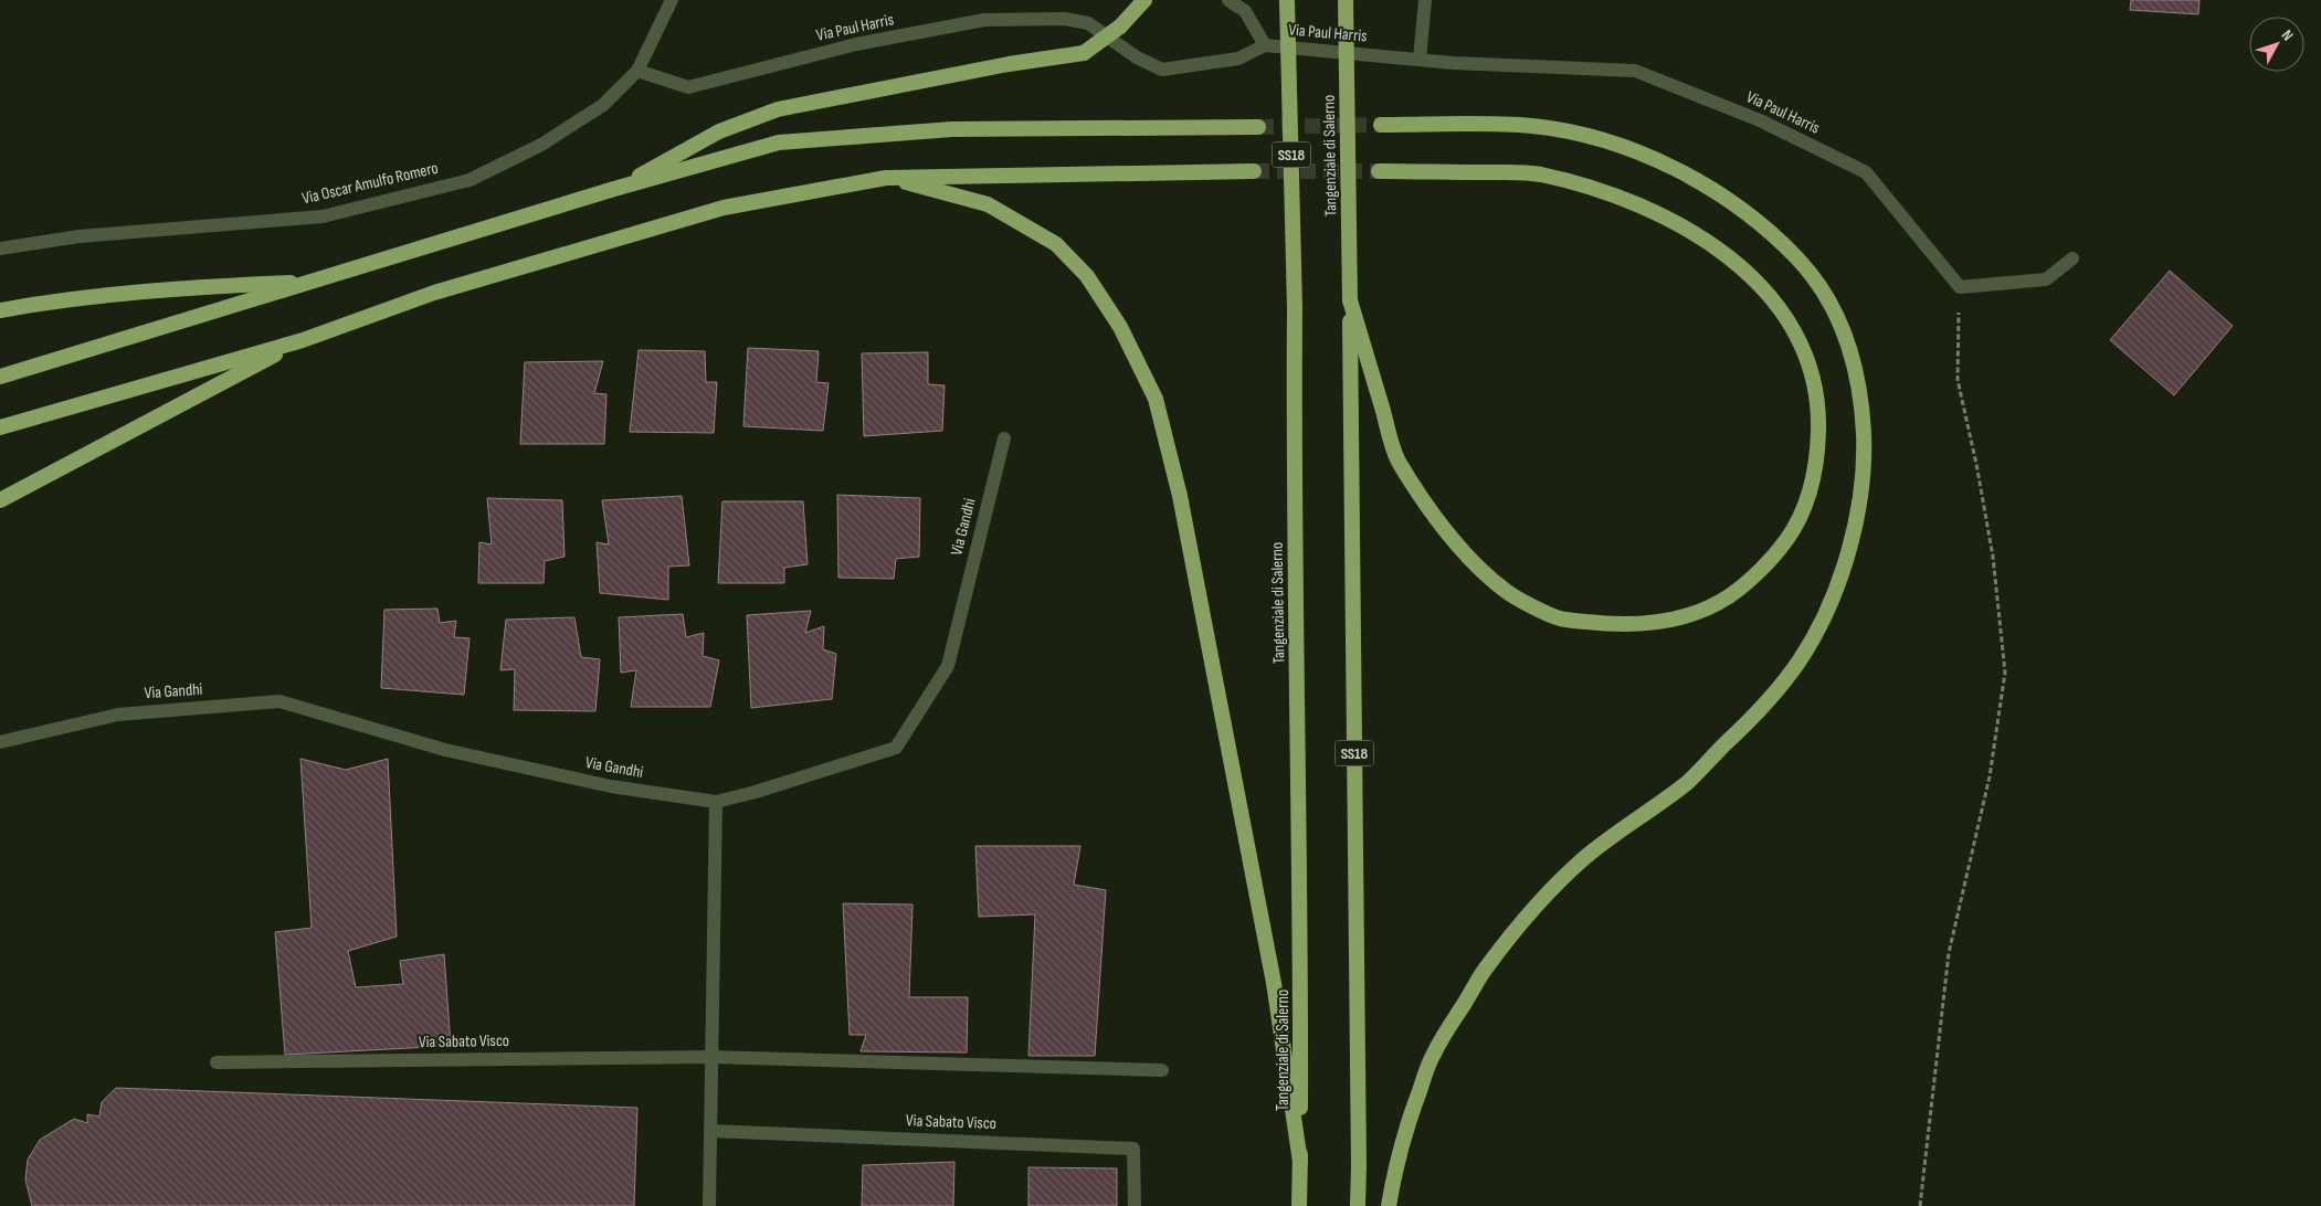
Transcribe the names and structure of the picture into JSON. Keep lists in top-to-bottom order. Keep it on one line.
{"streets":{"highway":["SS18","Tangenziale di Salerno"],"street":["Via Paul Harris","Via Oscar Amulfo Romero","Via Gandhi","Via Sabato Visco"]},"crossings":[["Via Paul Harris","Via Oscar Amulfo Romero"]],"north":"top right"}
